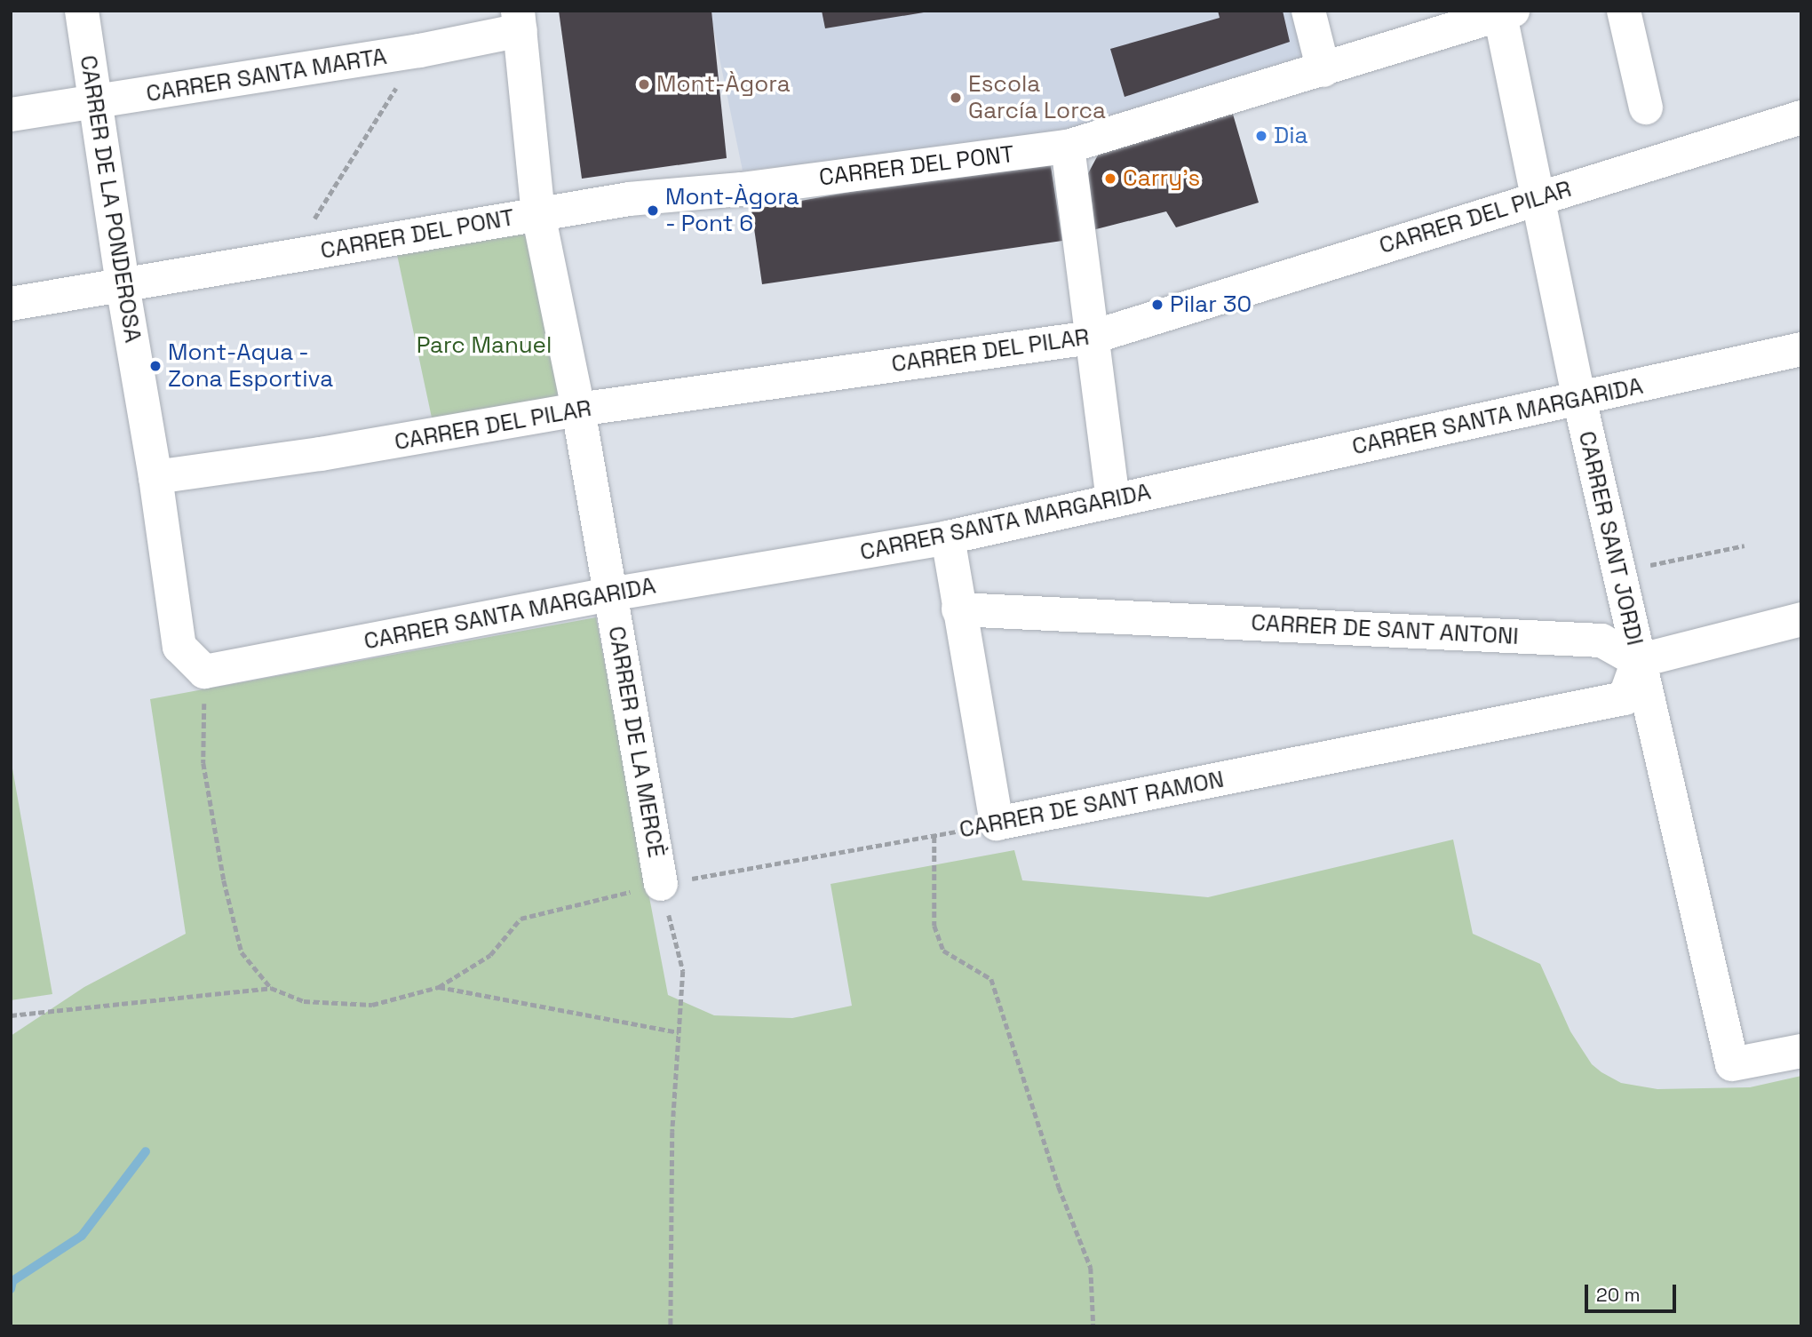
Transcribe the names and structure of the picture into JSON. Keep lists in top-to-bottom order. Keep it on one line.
{"streets":{"street":["CARRER SANTA MARTA","CARRER DEL PONT","CARRER DE LA PONDEROSA","CARRER DEL PILAR","CARRER SANTA MARGARIDA","CARRER SANT JORDI","CARRER DE SANT ANTONI","CARRER DE LA MERCÈ","CARRER DE SANT RAMON"]},"crossings":[["CARRER SANTA MARTA","CARRER DE LA PONDEROSA"],["CARRER SANTA MARTA","CARRER DE LA MERCÈ"],["CARRER DEL PONT","CARRER DE LA PONDEROSA"],["CARRER DEL PONT","CARRER SANT JORDI"],["CARRER DEL PONT","CARRER DE LA MERCÈ"],["CARRER DE LA PONDEROSA","CARRER DEL PILAR"],["CARRER DE LA PONDEROSA","CARRER SANTA MARGARIDA"],["CARRER DEL PILAR","CARRER SANT JORDI"],["CARRER DEL PILAR","CARRER DE LA MERCÈ"],["CARRER SANTA MARGARIDA","CARRER SANT JORDI"],["CARRER SANTA MARGARIDA","CARRER DE LA MERCÈ"],["CARRER SANT JORDI","CARRER DE SANT ANTONI"],["CARRER SANT JORDI","CARRER DE SANT RAMON"],["CARRER DE SANT ANTONI","CARRER DE SANT RAMON"],["CARRER DE LA MERCÈ","CARRER DE SANT RAMON"]],"parks":["Parc Manuel"],"places":["Mont-Àgora","Escola García Lorca","Dia","Carry's","Mont-Àgora - Pont 6","Pilar 30","Mont-Aqua - Zona Esportiva"],"scale_bar":"20 m"}
